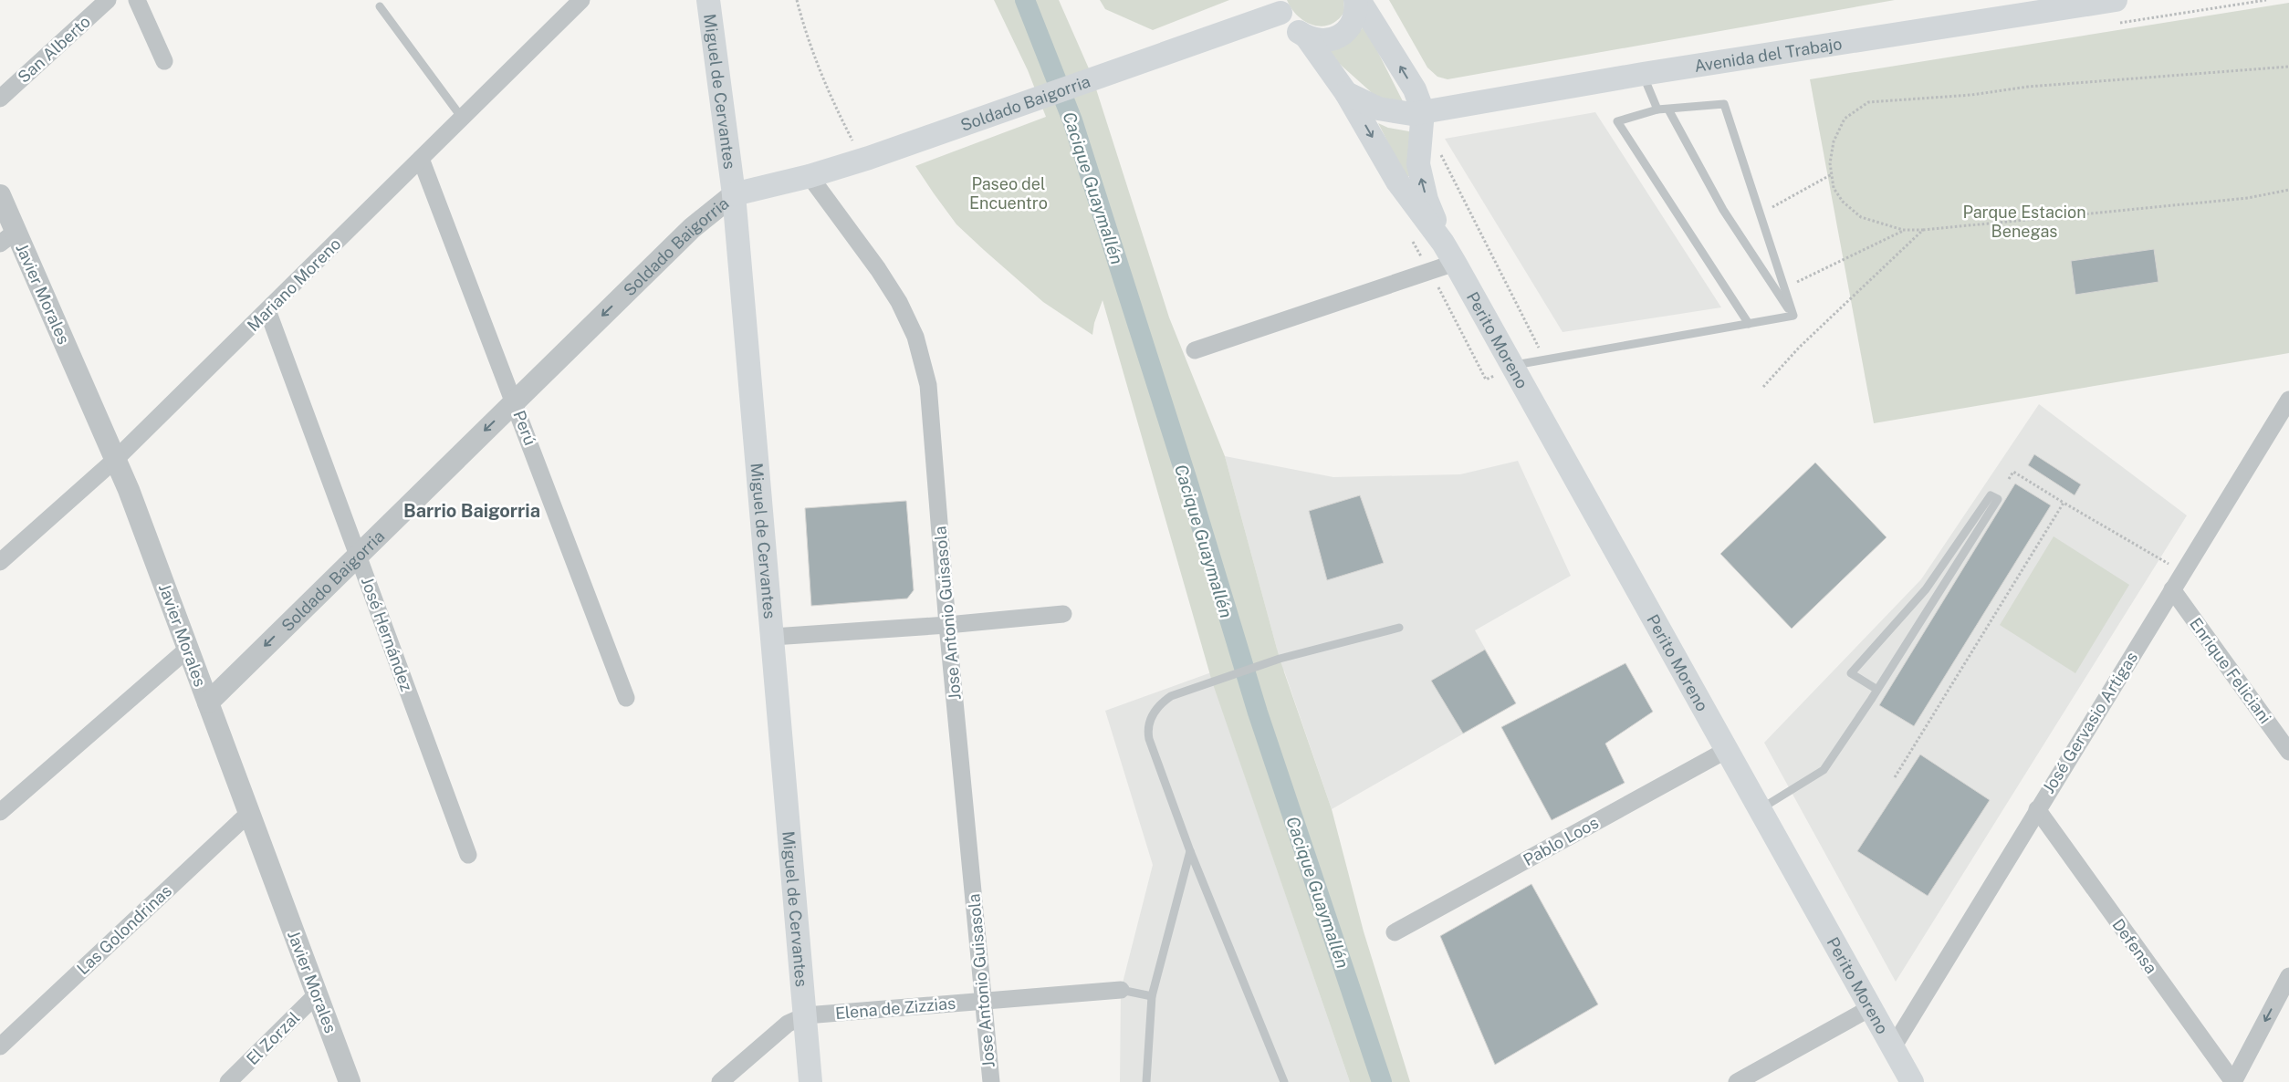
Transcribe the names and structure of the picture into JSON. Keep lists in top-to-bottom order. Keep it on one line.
{"streets":{"main road":["Avenida del Trabajo","Miguel de Cervantes","Soldado Baigorria","Perito Moreno"],"street":["San Alberto","Mariano Moreno","Javier Morales","Perú","Jose Antonio Guisasola","José Hernández","Enrique Feliciani","José Gervasio Artigas","Pablo Loos","Las Golondrinas","Defensa","Elena de Zizzias","El Zorzal"]},"crossings":[["Avenida del Trabajo","Perito Moreno"],["Miguel de Cervantes","Soldado Baigorria"],["Miguel de Cervantes","Elena de Zizzias"],["Soldado Baigorria","Javier Morales"],["Soldado Baigorria","Perito Moreno"],["Soldado Baigorria","Perú"],["Soldado Baigorria","Jose Antonio Guisasola"],["Soldado Baigorria","José Hernández"],["Mariano Moreno","Javier Morales"],["Mariano Moreno","Perú"],["Mariano Moreno","José Hernández"],["Javier Morales","Las Golondrinas"],["Javier Morales","El Zorzal"],["Perito Moreno","José Gervasio Artigas"],["Perito Moreno","Pablo Loos"],["Jose Antonio Guisasola","Elena de Zizzias"],["Enrique Feliciani","José Gervasio Artigas"],["José Gervasio Artigas","Defensa"]],"one_way":["Soldado Baigorria"],"districts":["Barrio Baigorria"],"water":["Cacique Guaymallén"],"parks":["Paseo del Encuentro","Parque Estacion Benegas"]}
